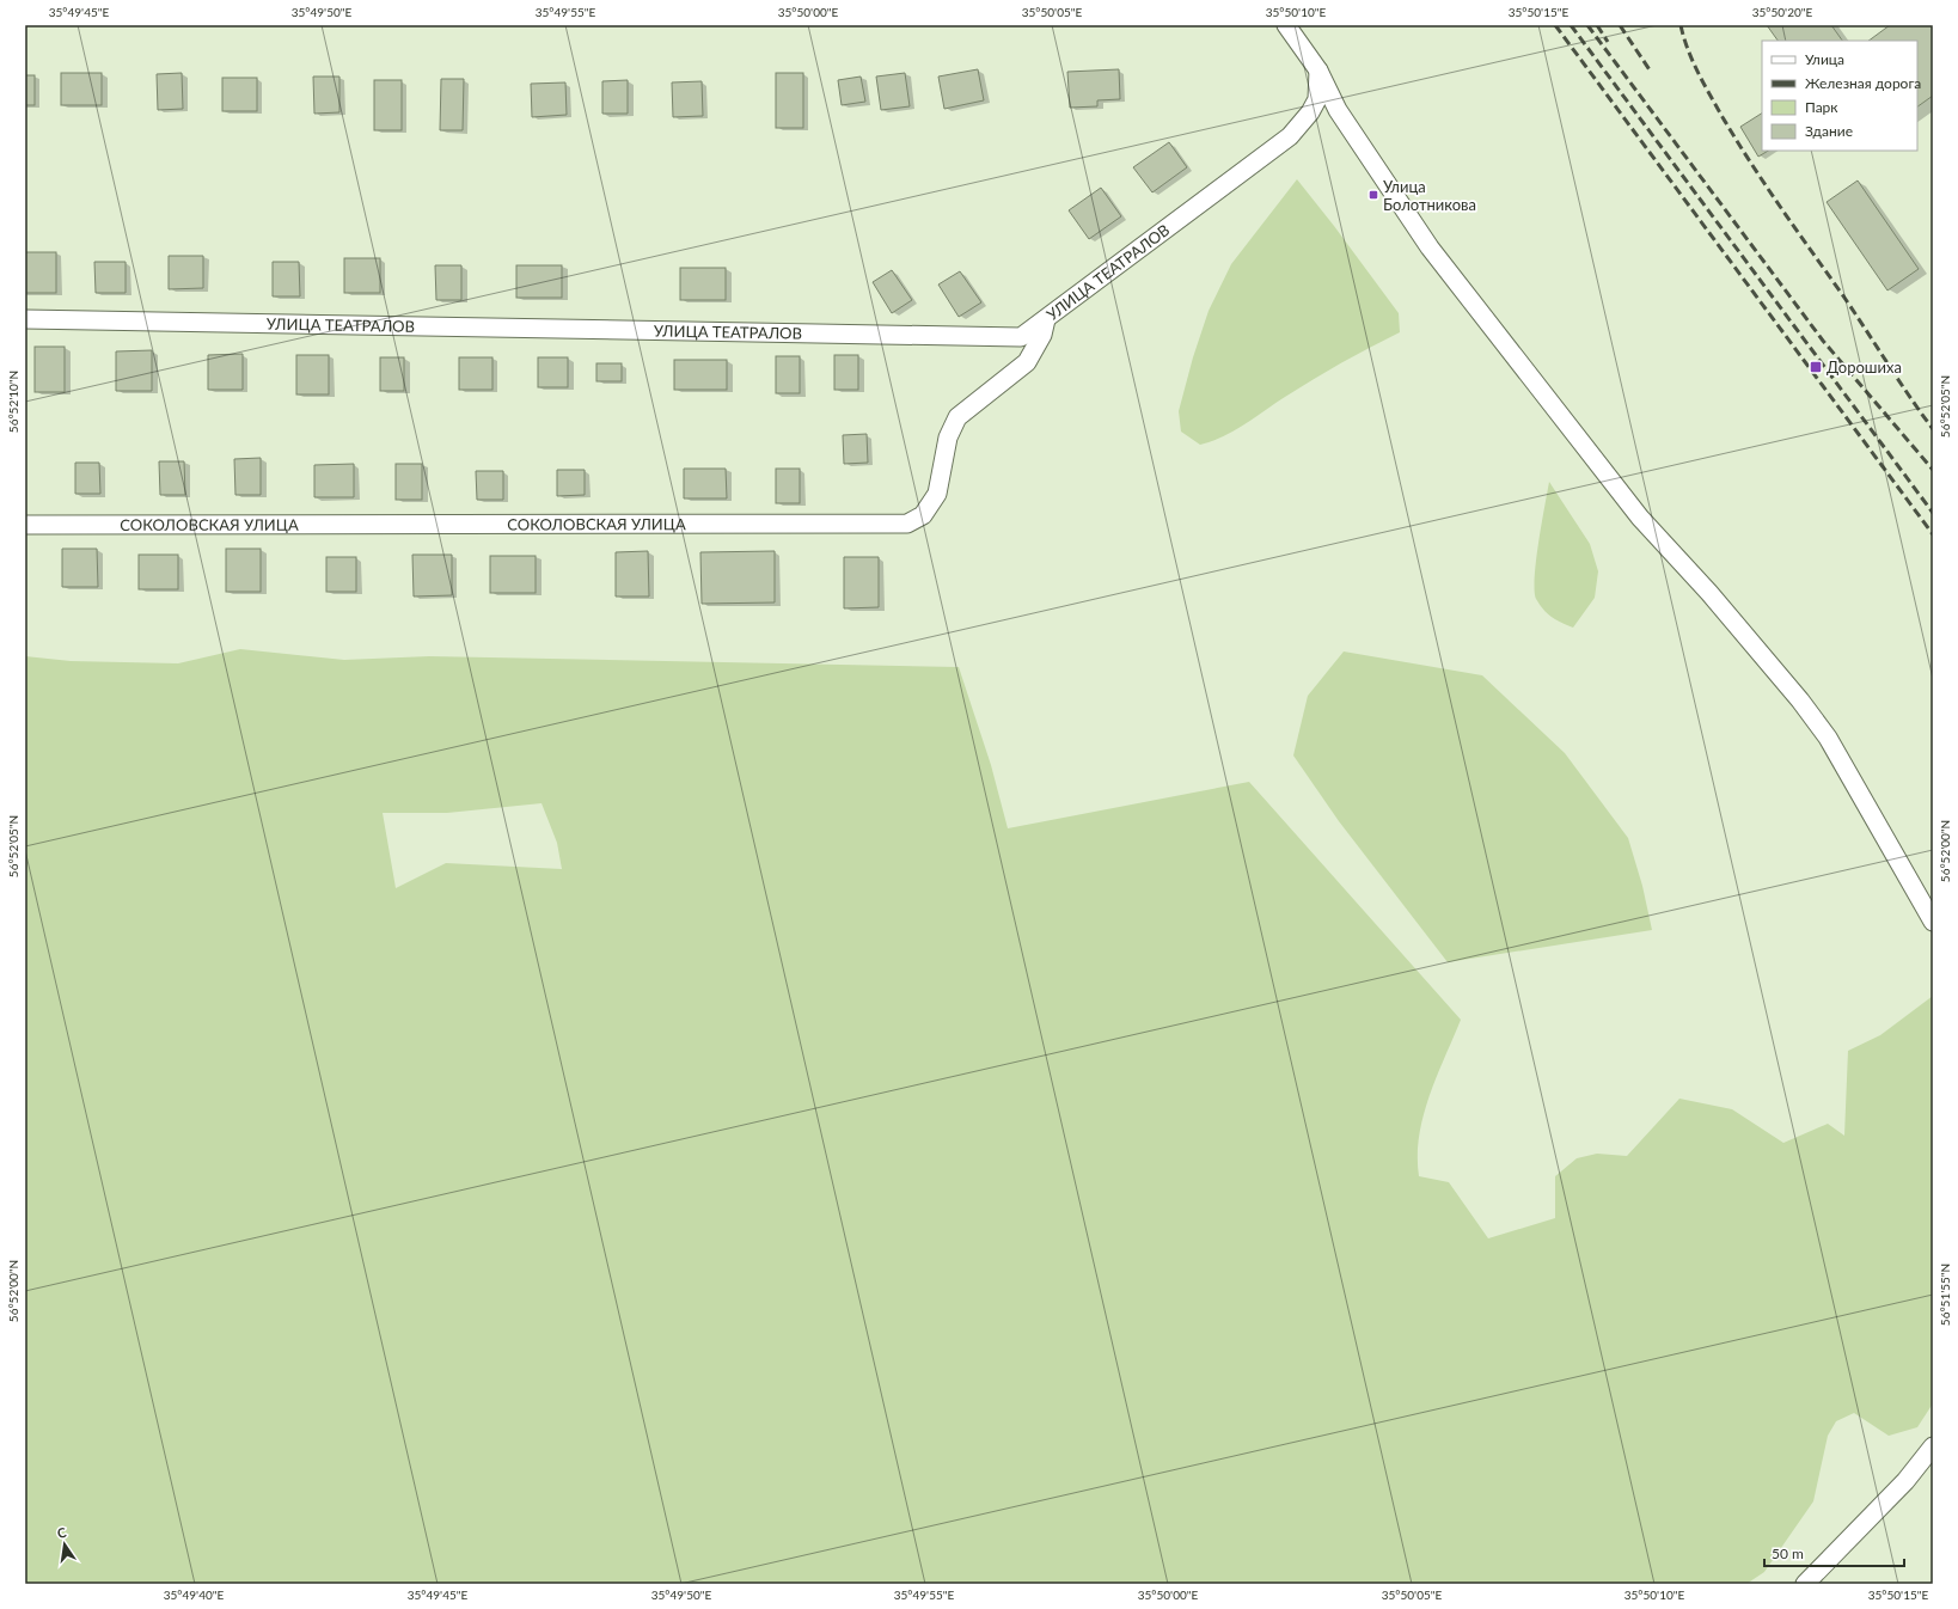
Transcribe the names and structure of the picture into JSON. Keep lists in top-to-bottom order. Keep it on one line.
{"streets":{"street":["УЛИЦА ТЕАТРАЛОВ","СОКОЛОВСКАЯ УЛИЦА"]},"crossings":[["УЛИЦА ТЕАТРАЛОВ","СОКОЛОВСКАЯ УЛИЦА"]],"places":{"transit":["Улица Болотникова","Дорошиха"]},"legend":["Улица","Железная дорога","Парк","Здание"],"scale_bar":"50 m","north":"top","coordinates":["35°49'45\"E","35°49'50\"E","35°49'55\"E","35°50'00\"E","35°50'05\"E","35°50'10\"E","35°50'15\"E","35°50'20\"E","56°52'10\"N","56°52'05\"N","56°52'00\"N","56°51'55\"N","35°49'40\"E"]}
